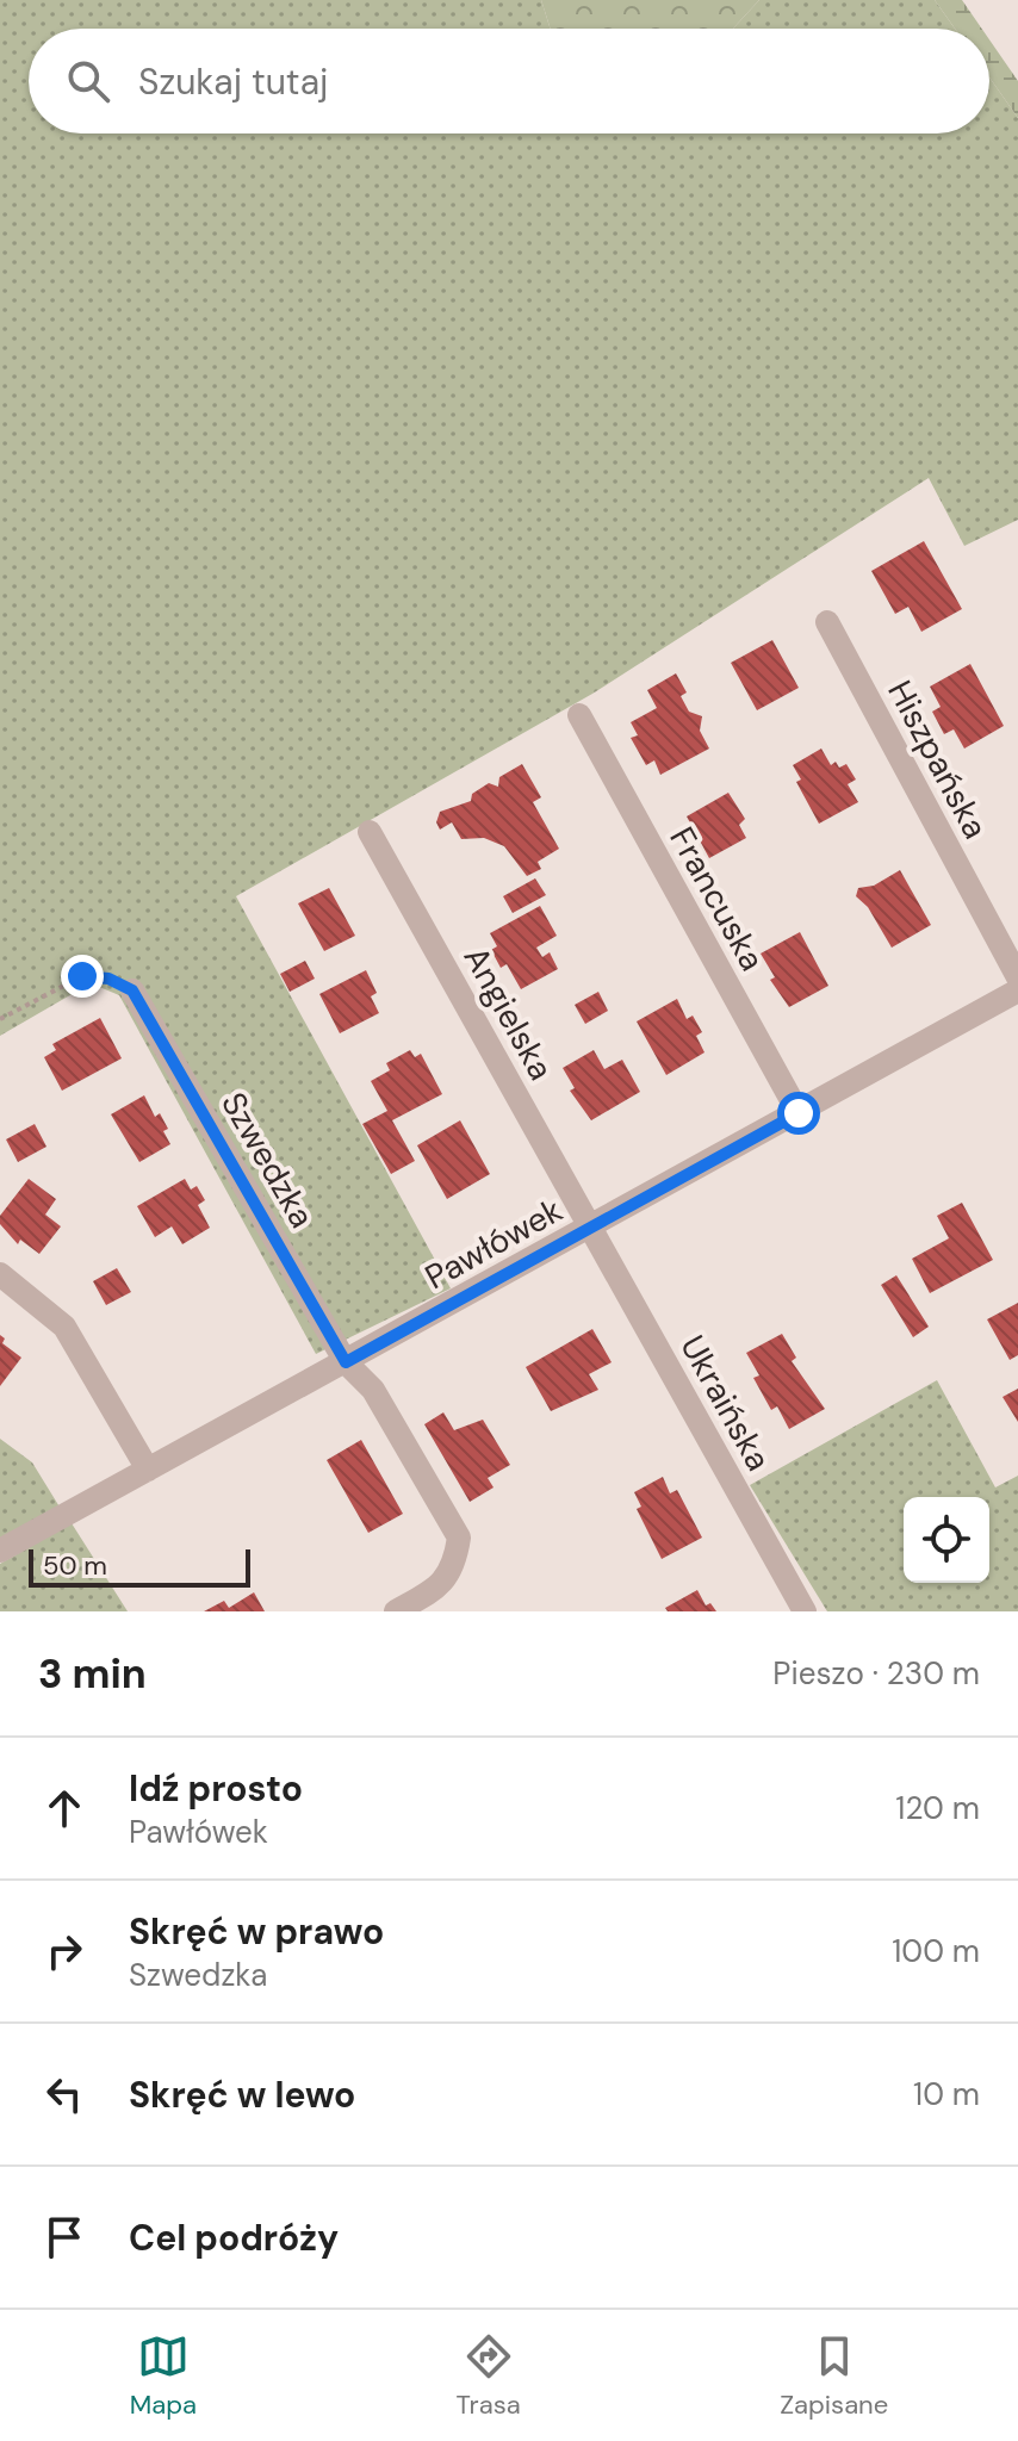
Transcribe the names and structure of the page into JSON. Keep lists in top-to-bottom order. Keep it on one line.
{"streets":{"street":["Hiszpańska","Francuska","Angielska","Szwedzka","Pawłówek","Ukraińska"]},"crossings":[["Francuska","Pawłówek"],["Angielska","Pawłówek"],["Angielska","Ukraińska"],["Szwedzka","Pawłówek"],["Pawłówek","Ukraińska"]],"scale_bar":"50 m","page":{"search":"Szukaj tutaj","scale":"50 m","heading":["3 min","Pieszo · 230 m"],"list":[["Idź prosto","Pawłówek","120 m"],["Skręć w prawo","Szwedzka","100 m"],["Skręć w lewo","10 m"],"Cel podróży"],"nav":["Mapa","Trasa","Zapisane"]}}
